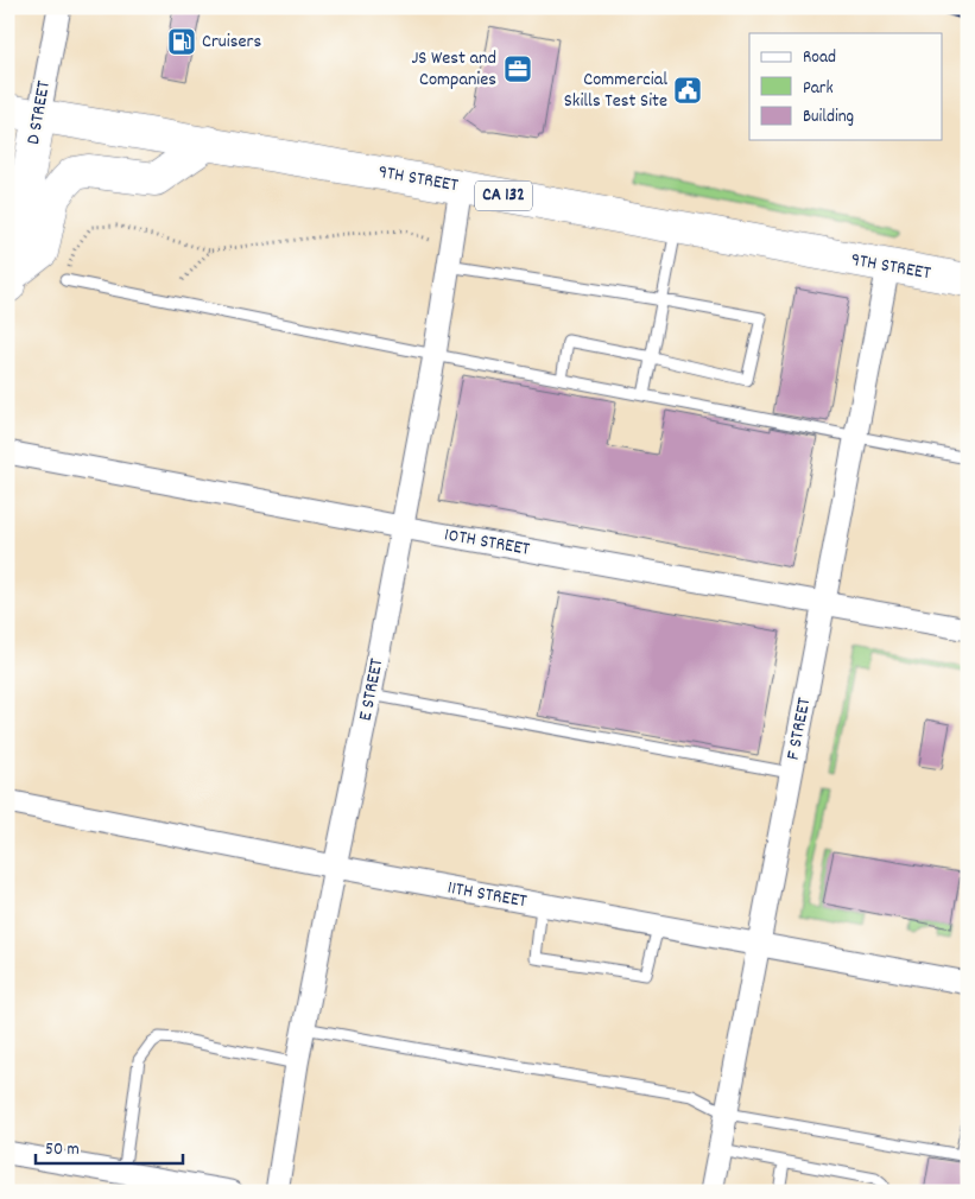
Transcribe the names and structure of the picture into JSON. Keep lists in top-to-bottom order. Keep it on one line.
{"streets":{"main road":["D STREET","9TH STREET","CA 132"],"street":["10TH STREET","E STREET","F STREET","11TH STREET"]},"crossings":[["D STREET","9TH STREET"],["9TH STREET","E STREET"],["9TH STREET","F STREET"],["10TH STREET","E STREET"],["10TH STREET","F STREET"],["E STREET","11TH STREET"],["F STREET","11TH STREET"]],"places":{"fuel station":["Cruisers"],"office":["JS West and Companies"],"public building":["Commercial Skills Test Site"]},"legend":["Road","Park","Building"],"scale_bar":"50 m"}
